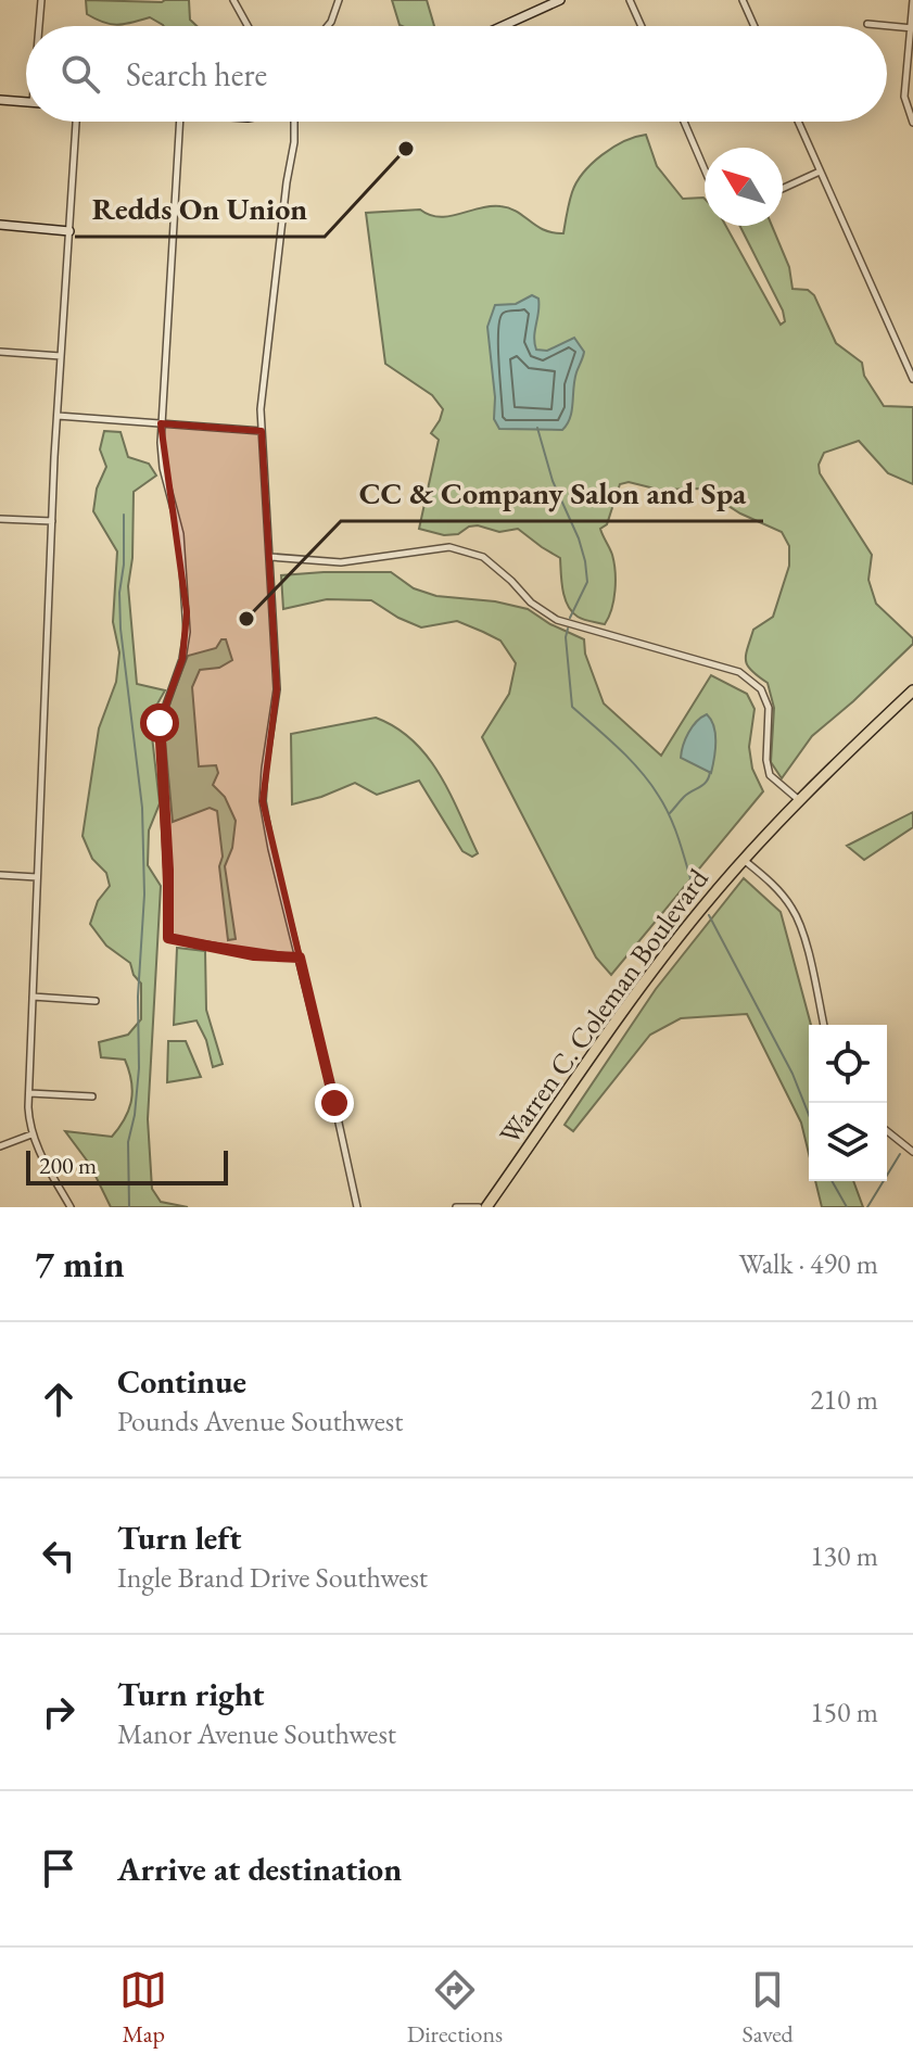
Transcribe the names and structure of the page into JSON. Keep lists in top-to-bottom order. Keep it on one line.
{"streets":{"highway":["Warren C. Coleman Boulevard"]},"places":["Redds On Union","CC & Company Salon and Spa"],"scale_bar":"200 m","north":"top left","page":{"search":"Search here","scale":"200 m","heading":["7 min","Walk · 490 m"],"list":[["Continue","Pounds Avenue Southwest","210 m"],["Turn left","Ingle Brand Drive Southwest","130 m"],["Turn right","Manor Avenue Southwest","150 m"],"Arrive at destination"],"nav":["Map","Directions","Saved"]}}
